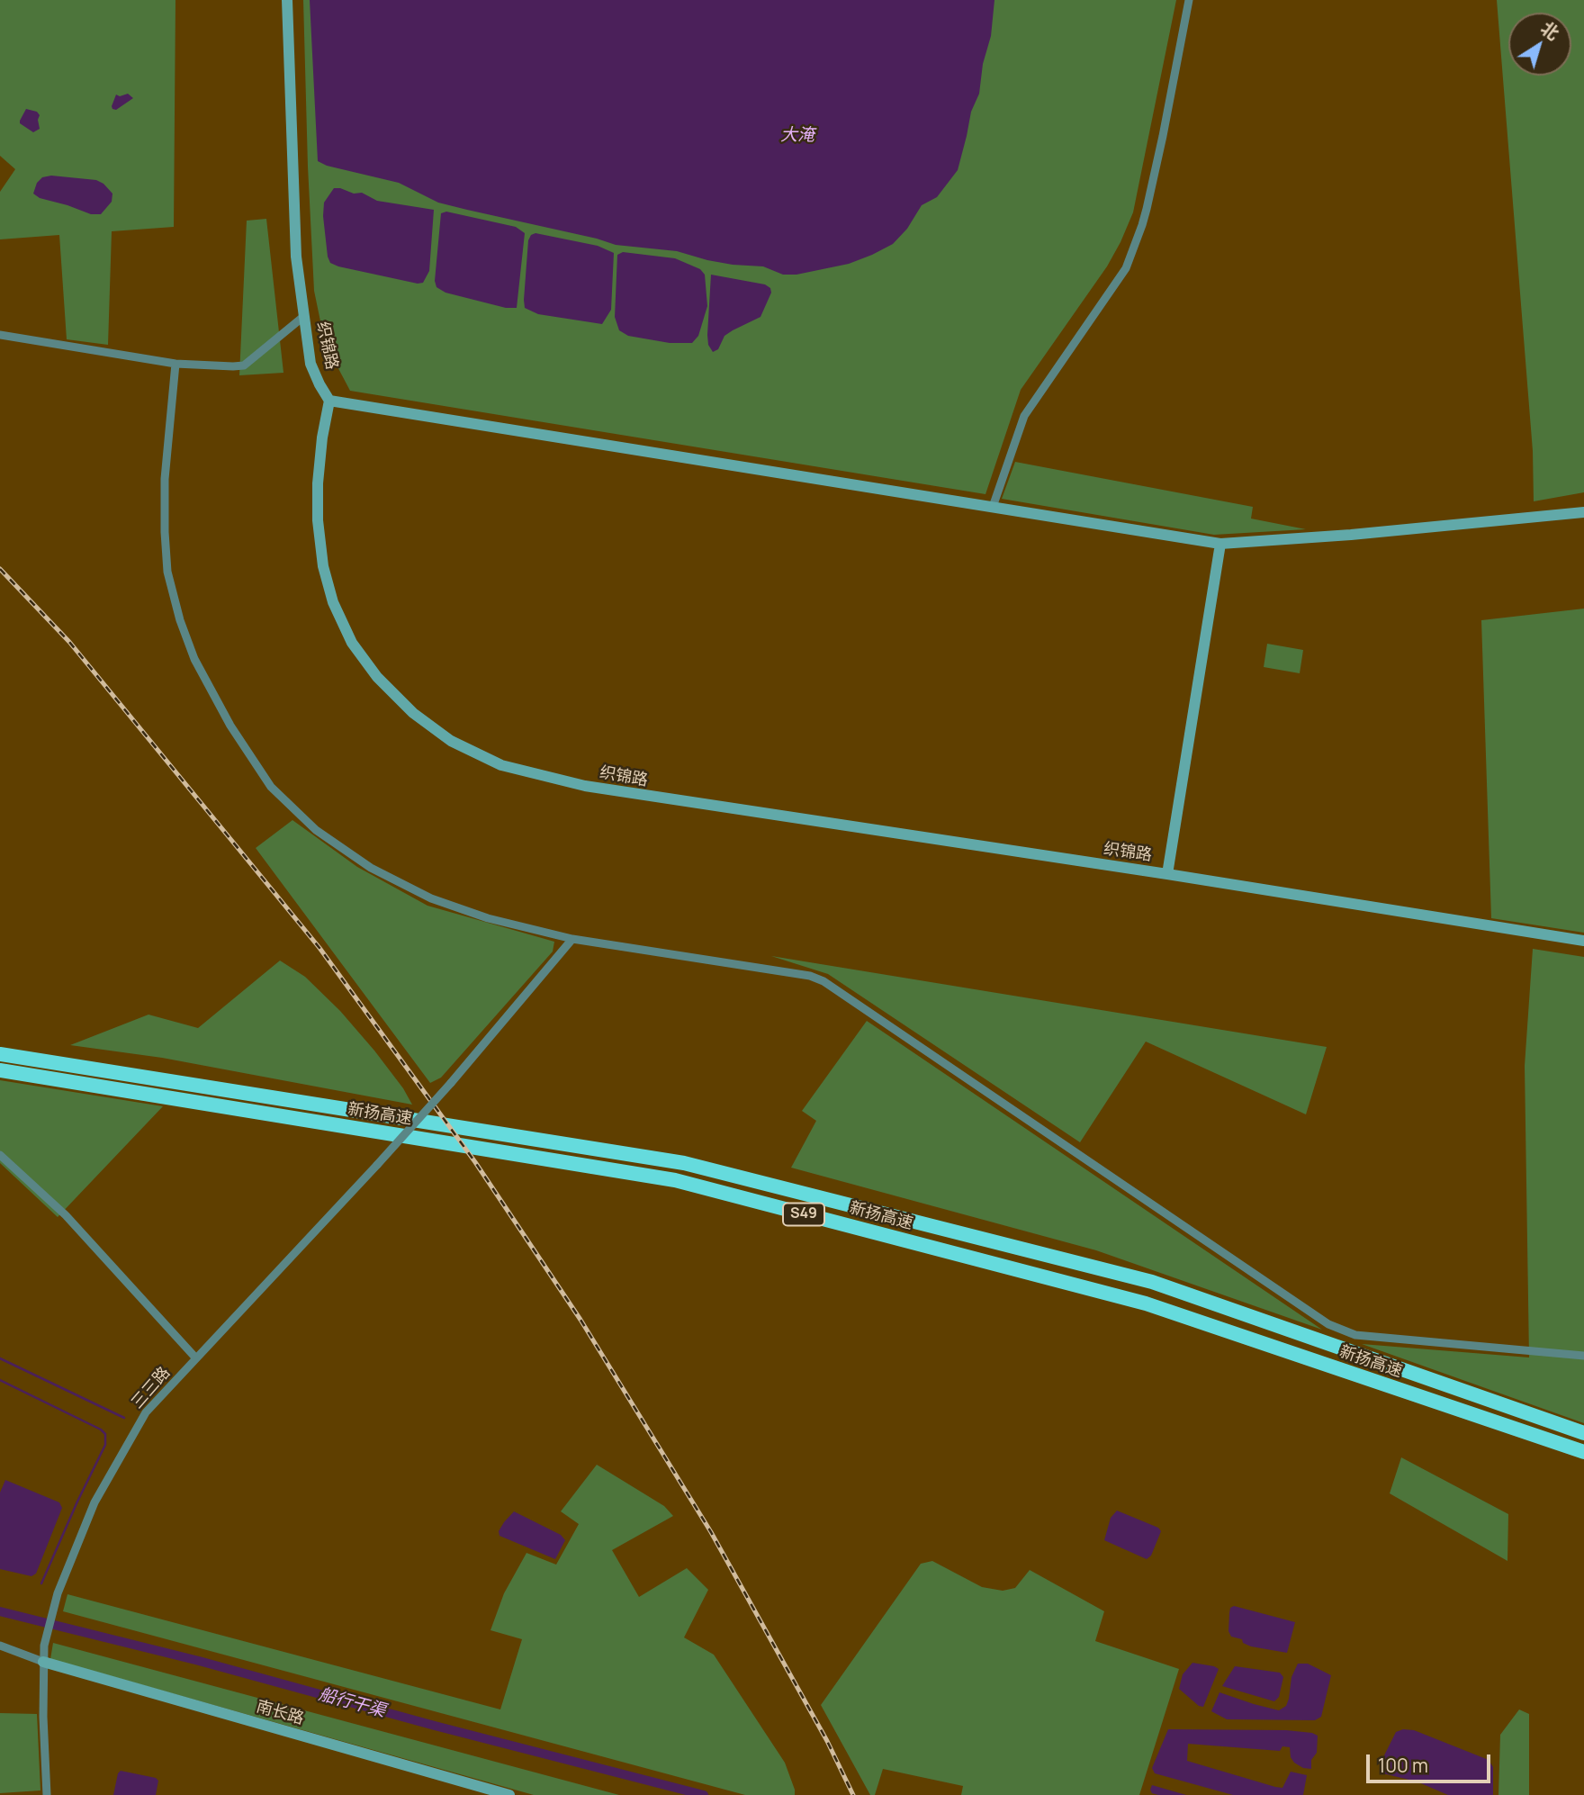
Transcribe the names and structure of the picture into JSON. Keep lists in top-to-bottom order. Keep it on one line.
{"streets":{"highway":["新扬高速","S49"],"street":["织锦路","三三路","南长路"]},"crossings":[["三三路","南长路"]],"water":["大淹","船行干渠"],"scale_bar":"100 m","north":"top right"}
